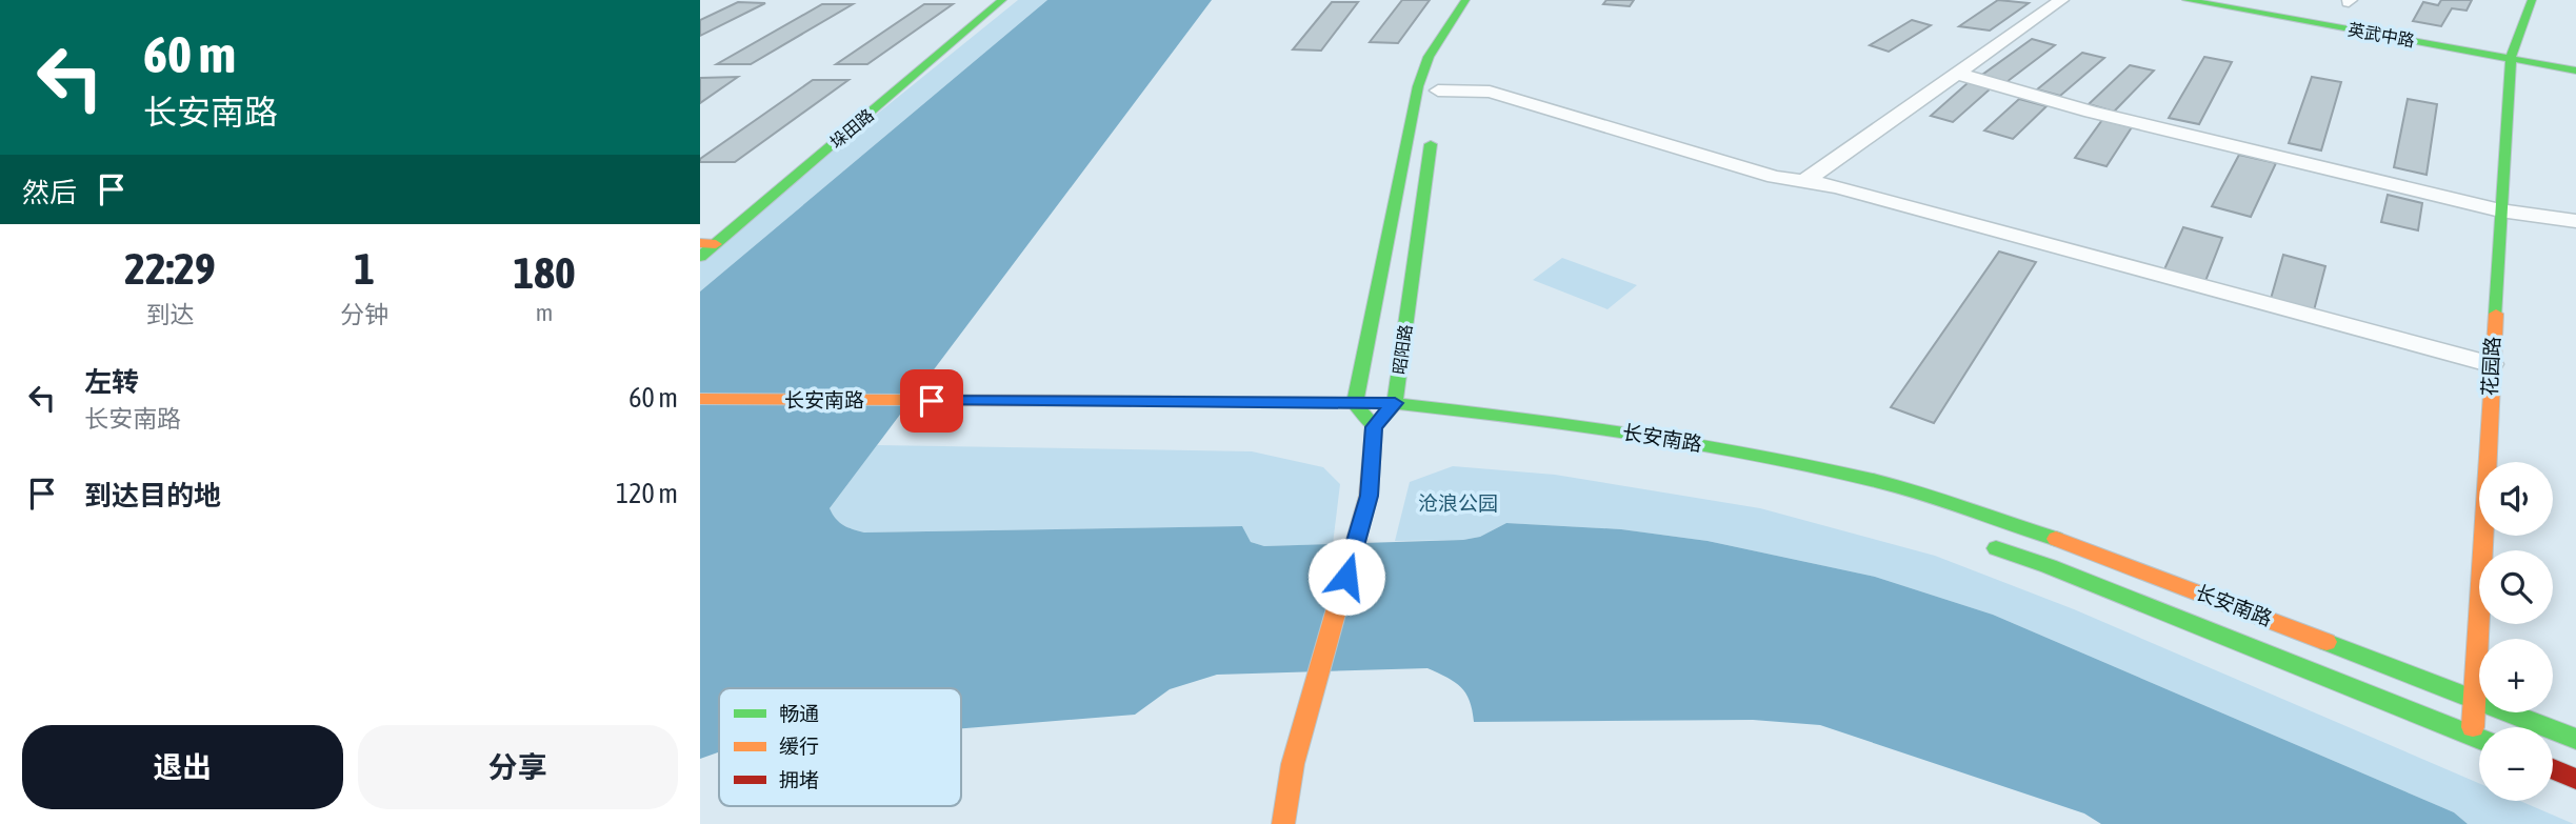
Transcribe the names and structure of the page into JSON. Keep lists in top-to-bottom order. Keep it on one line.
{"streets":{"main road":["英武中路","垛田路","昭阳路","花园路","长安南路"]},"crossings":[["英武中路","花园路"],["昭阳路","长安南路"],["花园路","长安南路"]],"parks":["沧浪公园"],"legend":["畅通","缓行","拥堵"],"page":{"turn":["60 m","长安南路"],"then":"然后","eta":["22:29","到达","1","分钟","180","m"],"list":[{"name":"左转","note":"长安南路","value":"60 m"},{"name":"到达目的地","value":"120 m"}],"map_buttons":["+","−"],"buttons":["退出","分享"]}}
